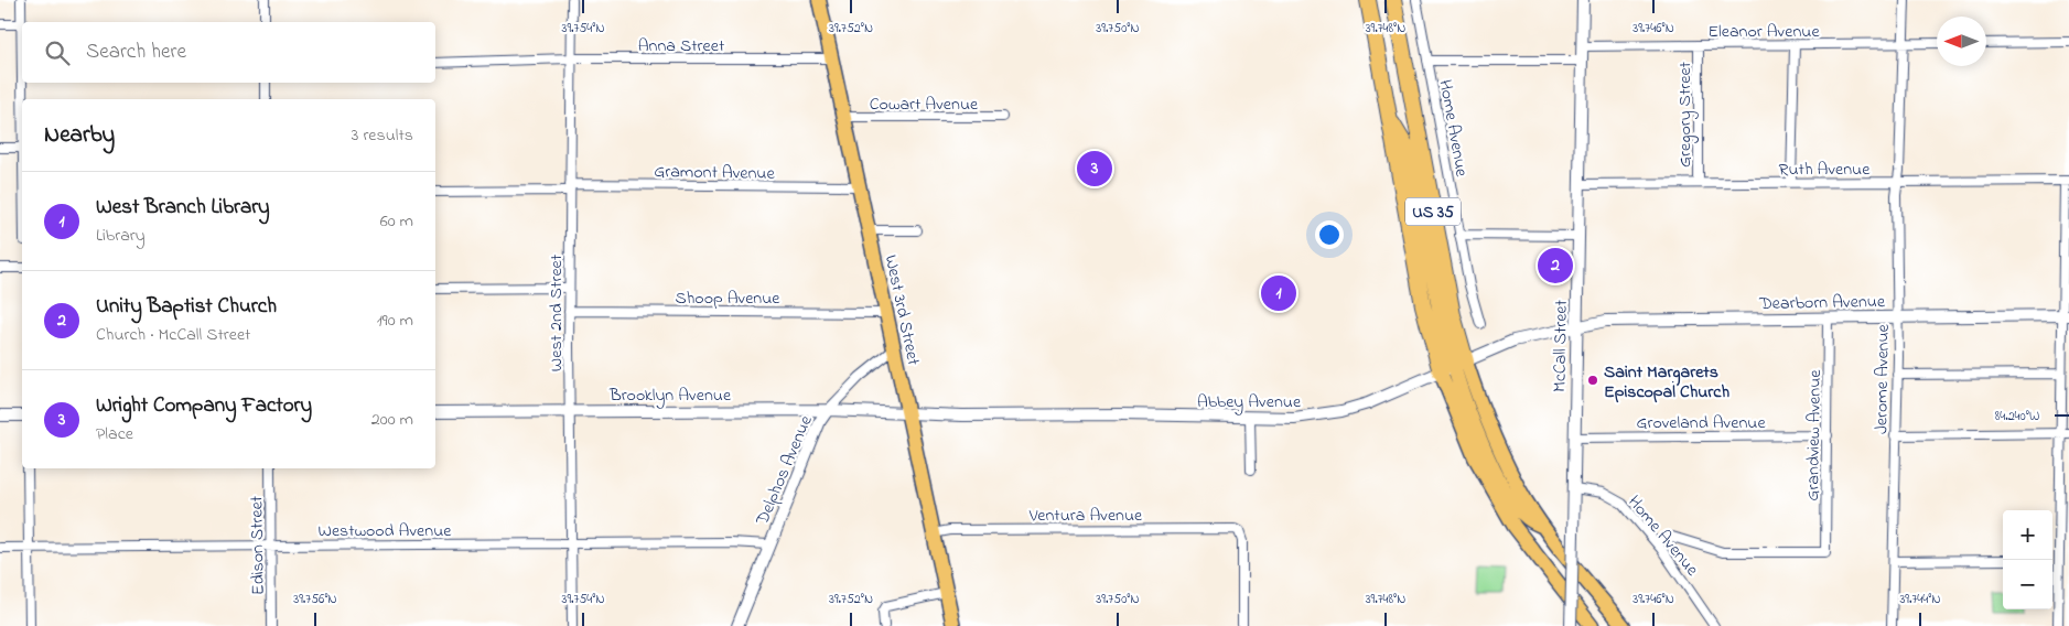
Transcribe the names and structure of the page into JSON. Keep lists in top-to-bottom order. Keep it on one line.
{"streets":{"highway":["US 35"],"main road":["West 3rd Street"],"street":["Eleanor Avenue","Anna Street","Cowart Avenue","Gregory Street","Home Avenue","Ruth Avenue","Gramont Avenue","Shoop Avenue","Dearborn Avenue","West 2nd Street","McCall Street","Jerome Avenue","Brooklyn Avenue","Abbey Avenue","Groveland Avenue","Grandview Avenue","Delphos Avenue","Ventura Avenue","Westwood Avenue","Edison Street"]},"crossings":[["Eleanor Avenue","Gregory Street"],["Eleanor Avenue","McCall Street"],["Eleanor Avenue","Jerome Avenue"],["Anna Street","West 3rd Street"],["Anna Street","West 2nd Street"],["Cowart Avenue","West 3rd Street"],["Gregory Street","Ruth Avenue"],["Home Avenue","McCall Street"],["Home Avenue","Grandview Avenue"],["Ruth Avenue","McCall Street"],["Ruth Avenue","Jerome Avenue"],["Gramont Avenue","West 3rd Street"],["Gramont Avenue","West 2nd Street"],["US 35","Abbey Avenue"],["Shoop Avenue","West 3rd Street"],["Shoop Avenue","West 2nd Street"],["Dearborn Avenue","McCall Street"],["Dearborn Avenue","Jerome Avenue"],["Dearborn Avenue","Abbey Avenue"],["Dearborn Avenue","Grandview Avenue"],["West 3rd Street","Brooklyn Avenue"],["West 3rd Street","Abbey Avenue"],["West 3rd Street","Delphos Avenue"],["West 3rd Street","Ventura Avenue"],["West 2nd Street","Brooklyn Avenue"],["West 2nd Street","Westwood Avenue"],["McCall Street","Abbey Avenue"],["McCall Street","Groveland Avenue"],["Brooklyn Avenue","Abbey Avenue"],["Brooklyn Avenue","Delphos Avenue"],["Groveland Avenue","Grandview Avenue"],["Delphos Avenue","Westwood Avenue"],["Westwood Avenue","Edison Street"]],"places":["Saint Margarets Episcopal Church"],"north":"left","page":{"search":"Search here","heading":["Nearby","3 results"],"pins":["3","2","1"],"list":[{"mark":"1","name":"West Branch Library","note":"Library","value":"60 m"},{"mark":"2","name":"Unity Baptist Church","note":"Church · McCall Street","value":"190 m"},{"mark":"3","name":"Wright Company Factory","note":"Place","value":"200 m"}],"map_buttons":["+","−"]},"coordinates":["39.754°N","39.752°N","39.750°N","39.748°N","39.746°N","84.240°W","39.756°N","39.744°N"]}
